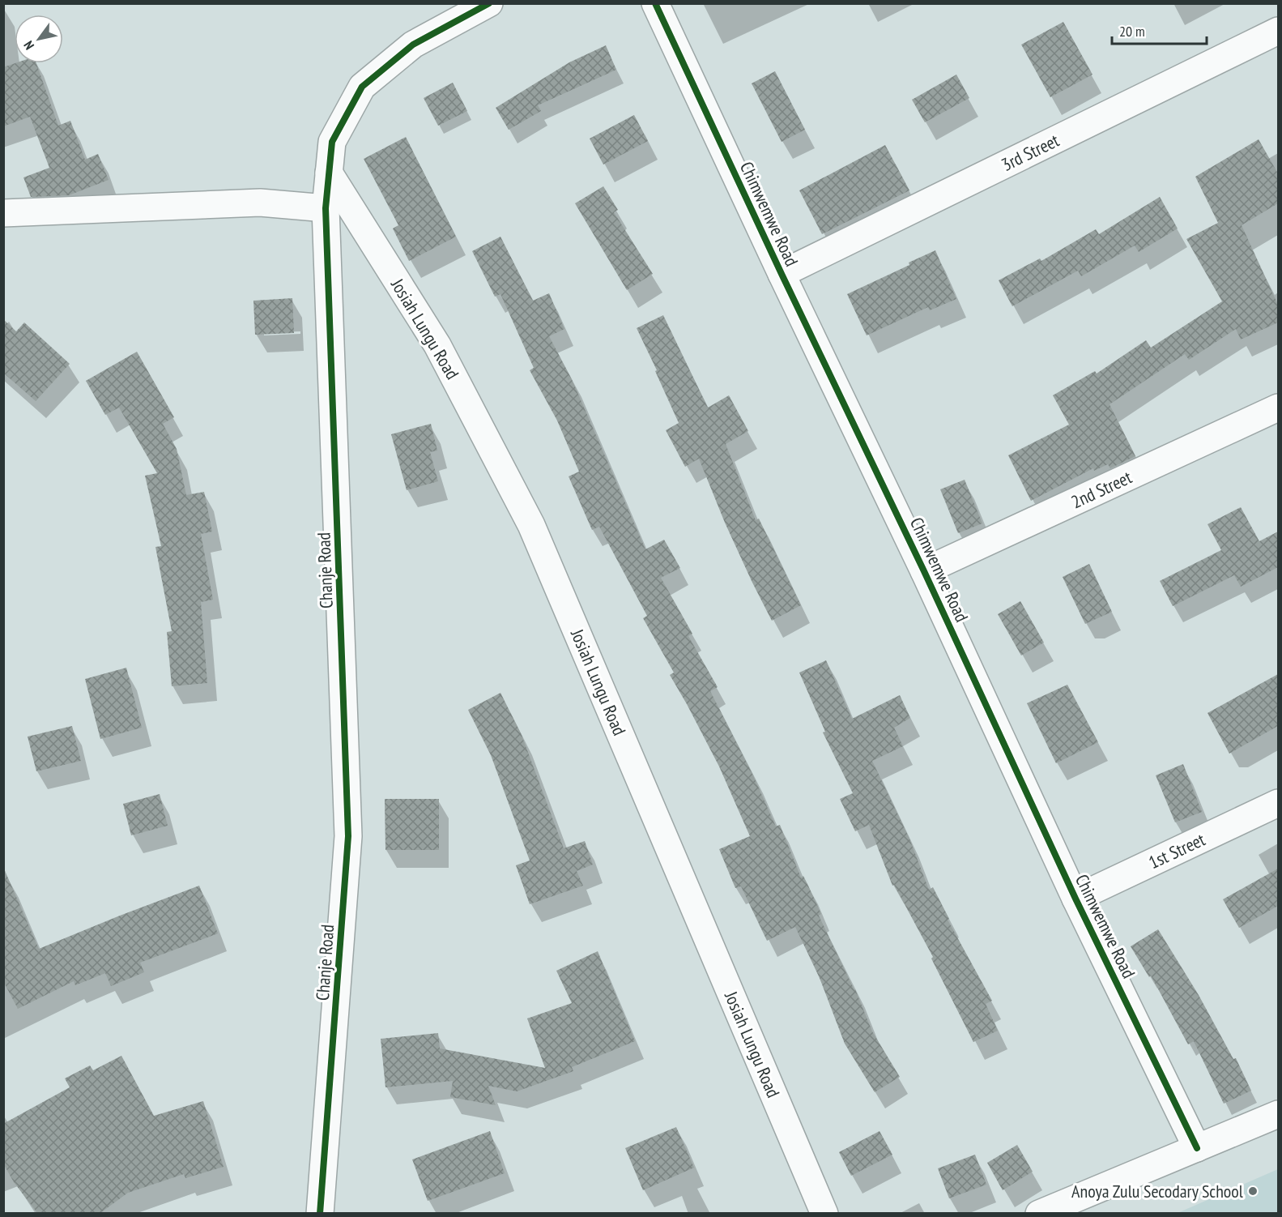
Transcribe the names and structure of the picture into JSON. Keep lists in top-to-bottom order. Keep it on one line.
{"streets":{"street":["3rd Street","Chimwemwe Road","Josiah Lungu Road","2nd Street","Chanje Road","1st Street"]},"crossings":[["3rd Street","Chimwemwe Road"],["Chimwemwe Road","2nd Street"],["Chimwemwe Road","1st Street"],["Josiah Lungu Road","Chanje Road"]],"places":["Anoya Zulu Secodary School"],"scale_bar":"20 m","north":"bottom left"}
